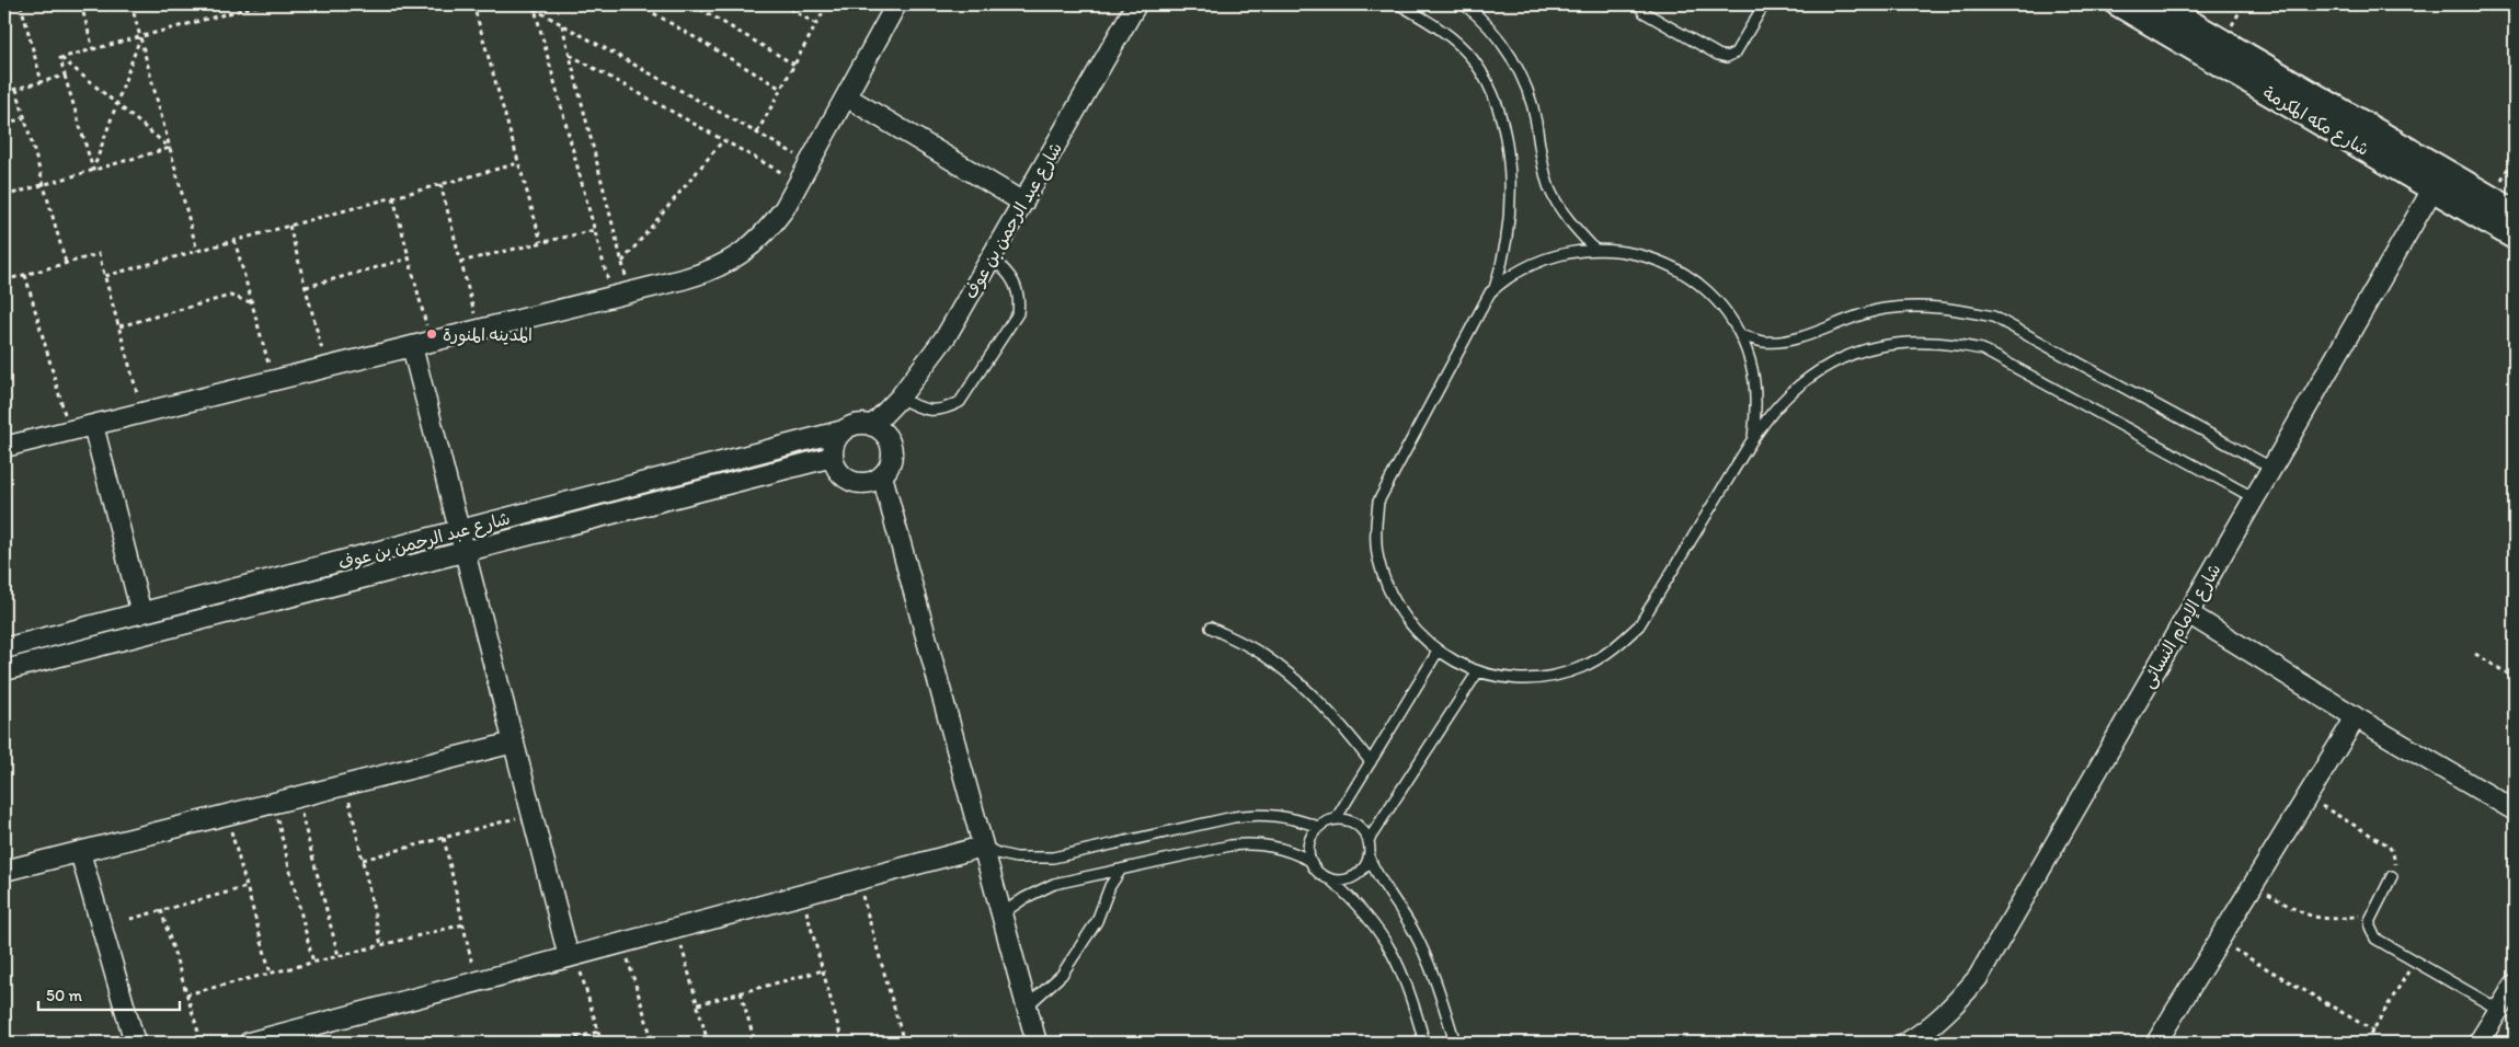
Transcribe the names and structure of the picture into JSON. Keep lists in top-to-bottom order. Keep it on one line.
{"streets":{"street":["شارع مكه المكرمة","شارع عبد الرحمن بن عوف","شارع الإمام النسائى"]},"crossings":[["شارع مكه المكرمة","شارع الإمام النسائى"]],"places":["المدينه المنورة"],"scale_bar":"50 m"}
